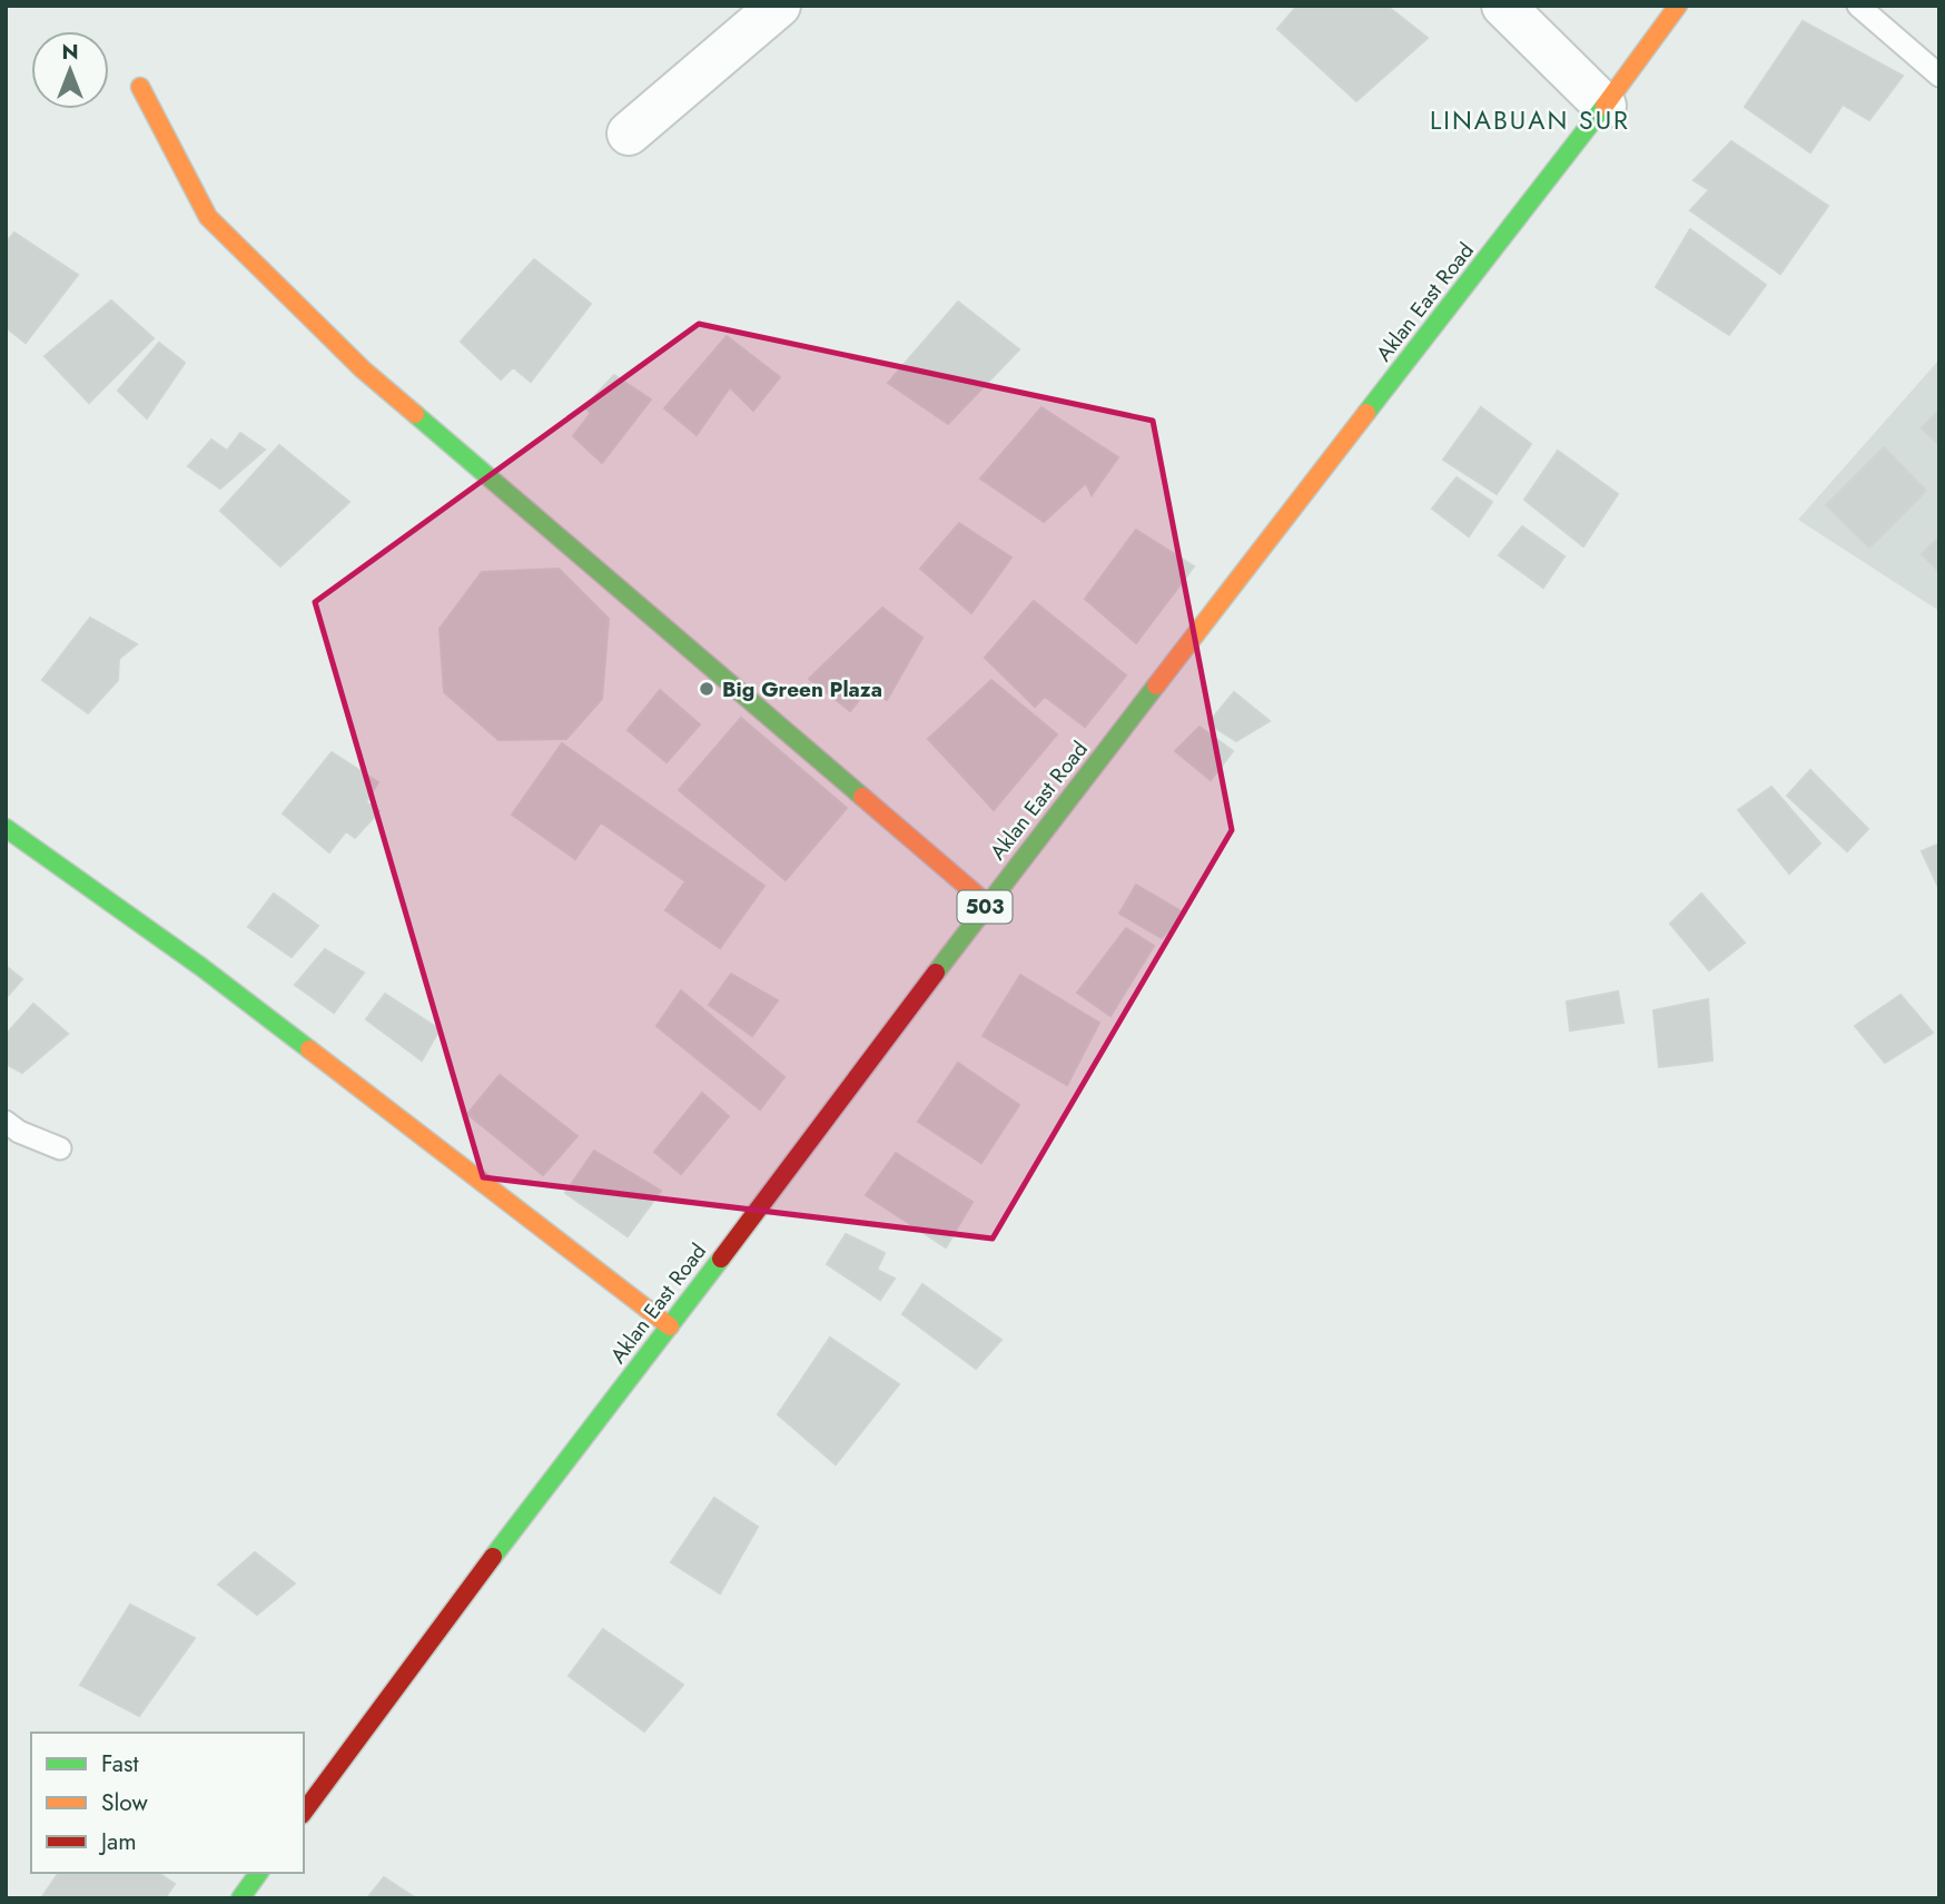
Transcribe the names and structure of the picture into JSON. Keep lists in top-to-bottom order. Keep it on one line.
{"streets":{"main road":["Aklan East Road","503"]},"districts":["LINABUAN SUR"],"places":["Big Green Plaza"],"legend":["Fast","Slow","Jam"],"north":"top"}
